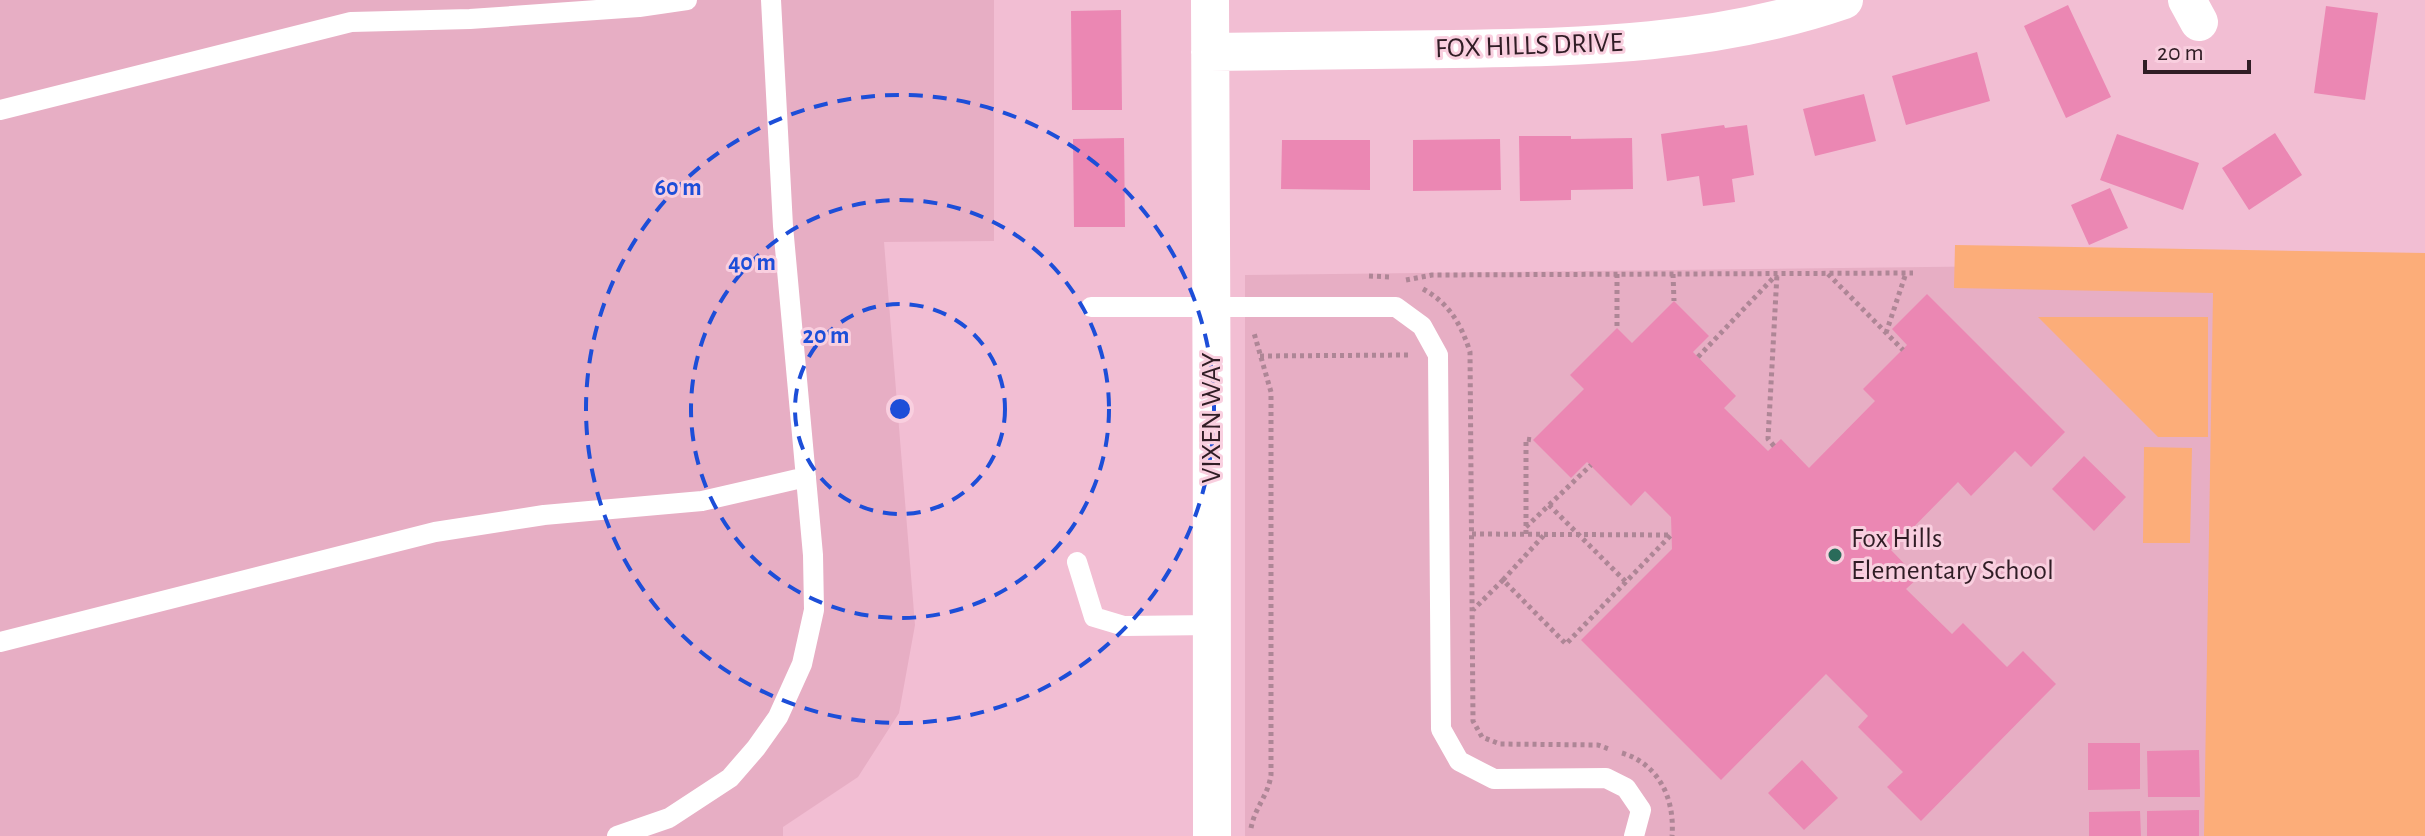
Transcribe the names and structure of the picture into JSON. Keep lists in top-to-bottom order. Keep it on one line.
{"streets":{"street":["FOX HILLS DRIVE","VIXEN WAY"]},"crossings":[["FOX HILLS DRIVE","VIXEN WAY"]],"places":["Fox Hills Elementary School"],"scale_bar":"20 m","rings":["60 m","40 m","20 m"]}
